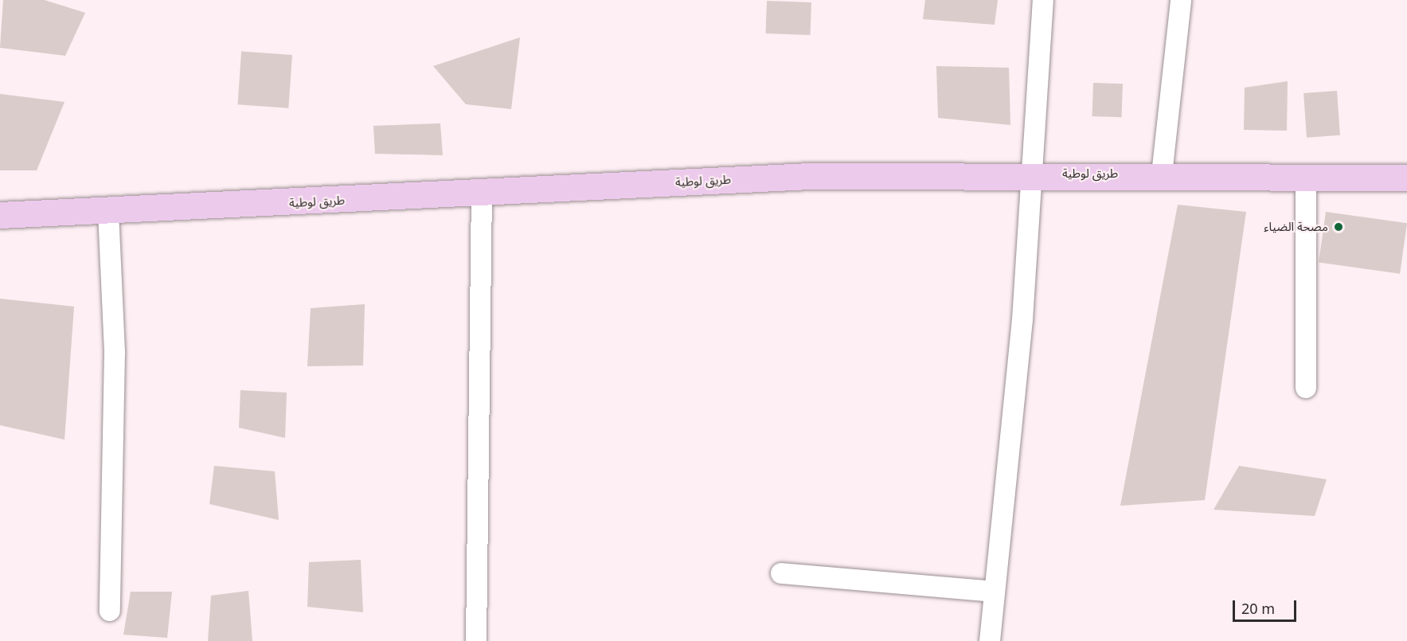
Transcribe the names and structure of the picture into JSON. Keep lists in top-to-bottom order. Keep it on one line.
{"streets":{"main road":["طريق لوطية"]},"places":["مصحة الضياء"],"scale_bar":"20 m"}
